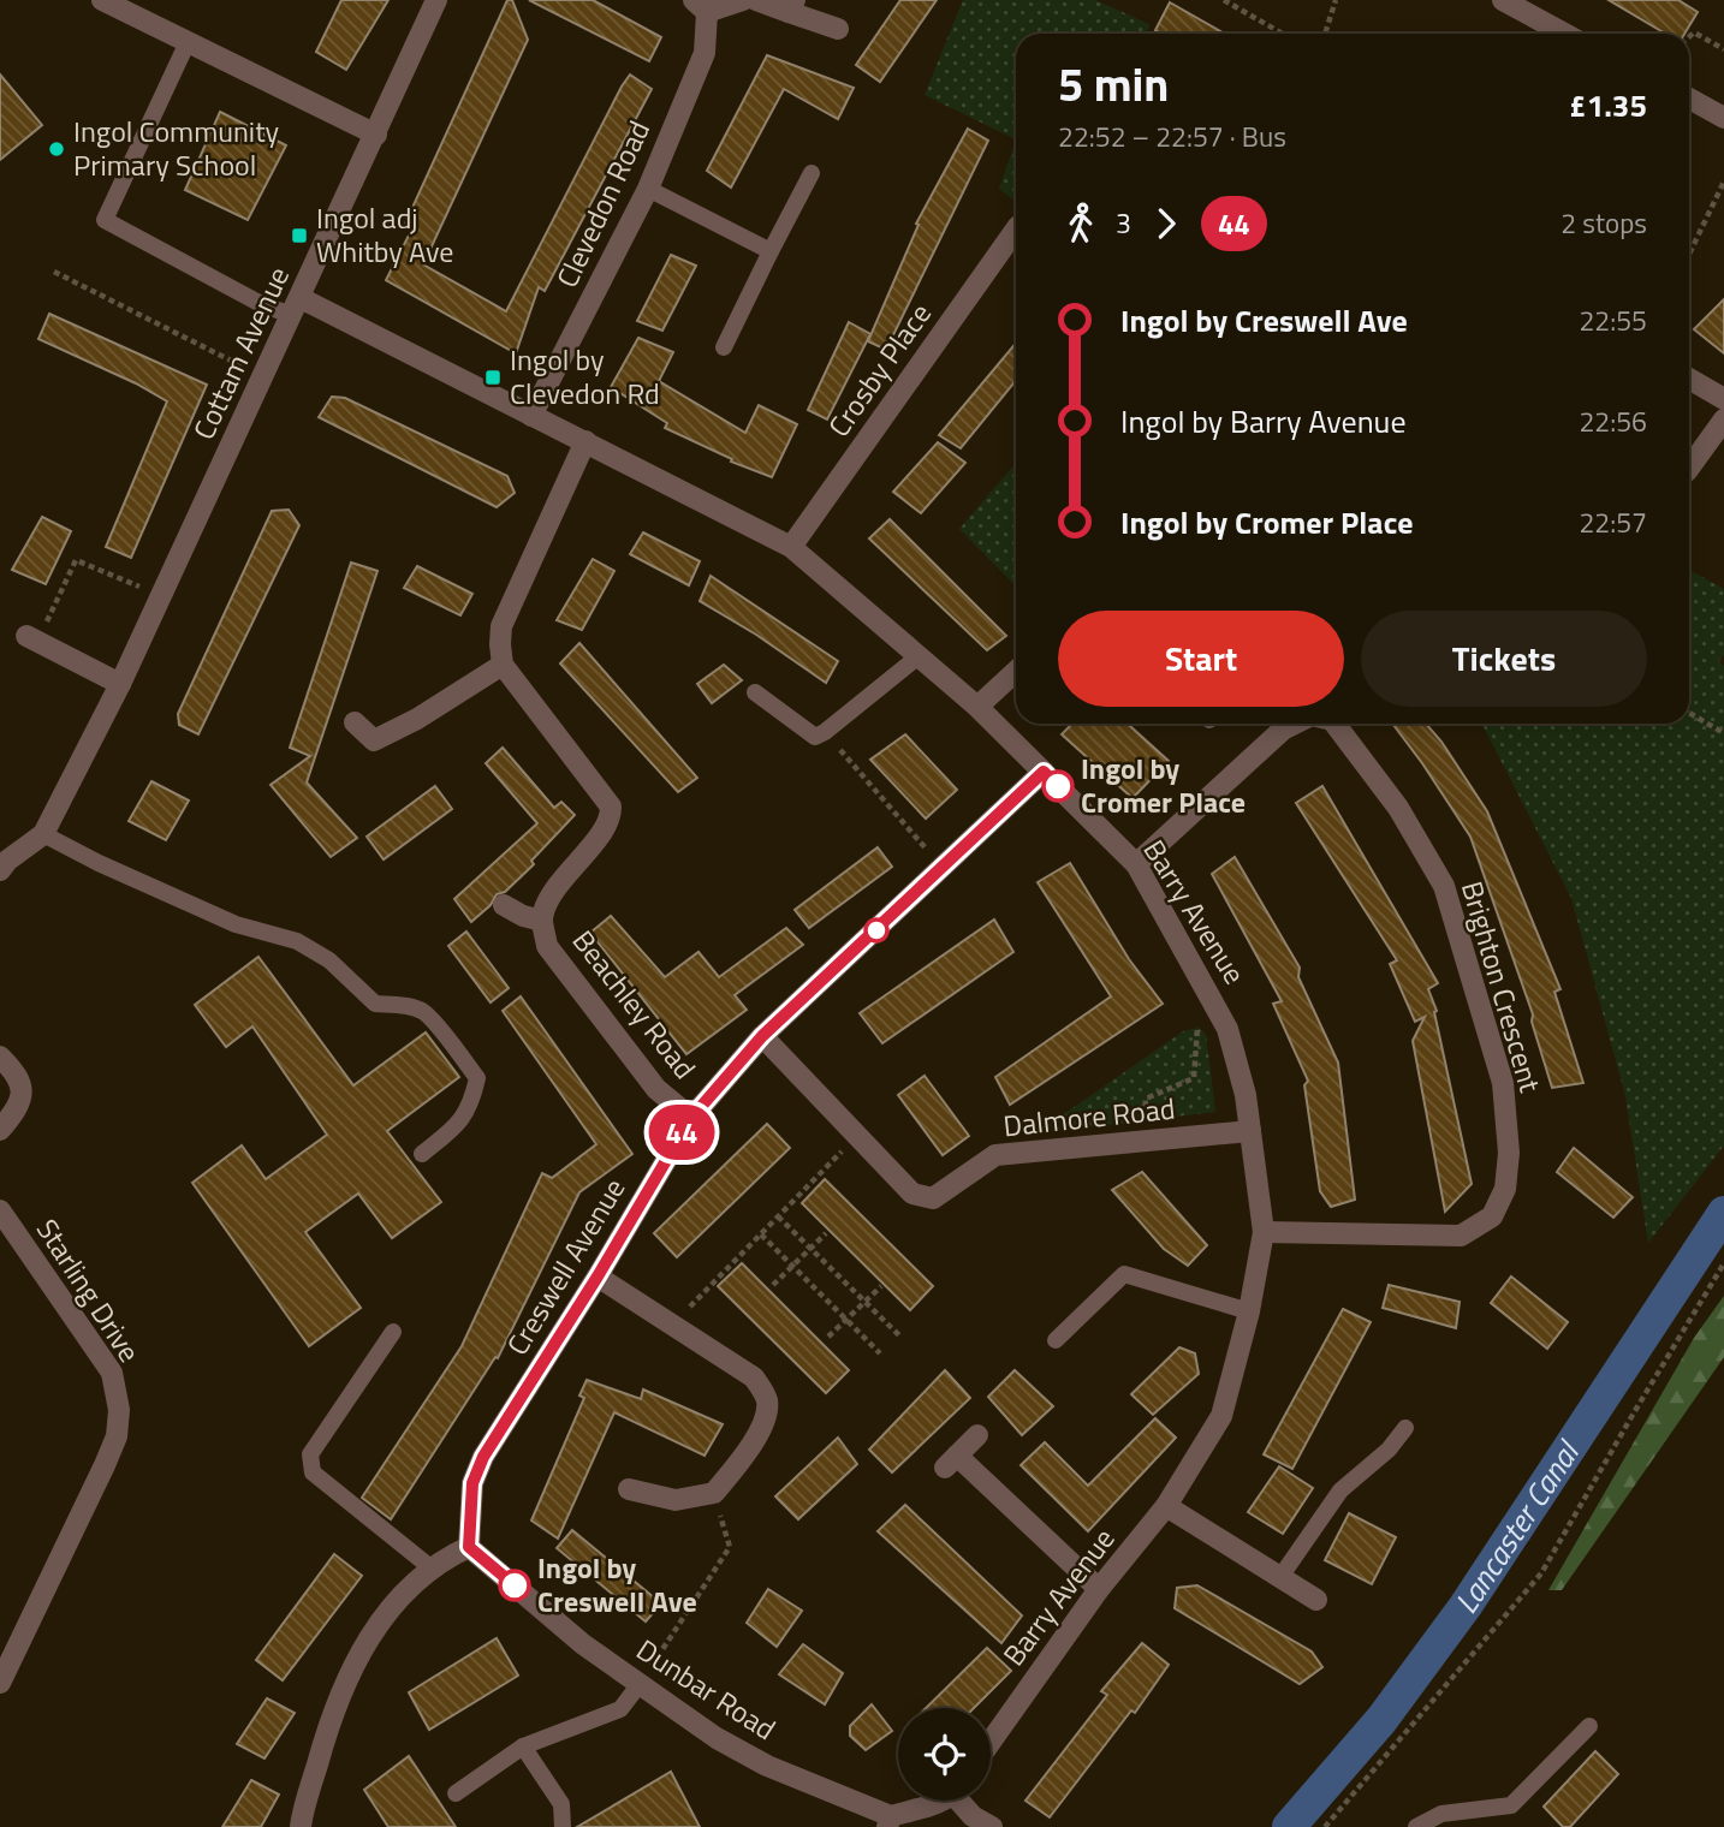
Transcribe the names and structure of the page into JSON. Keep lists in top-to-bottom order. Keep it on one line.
{"streets":{"street":["Clevedon Road","Cottam Avenue","Crosby Place","Barry Avenue","Brighton Crescent","Beachley Road","Dalmore Road","Creswell Avenue","Starling Drive","Dunbar Road"]},"crossings":[["Clevedon Road","Barry Avenue"],["Cottam Avenue","Barry Avenue"],["Crosby Place","Barry Avenue"],["Barry Avenue","Brighton Crescent"],["Barry Avenue","Dalmore Road"],["Barry Avenue","Creswell Avenue"],["Beachley Road","Creswell Avenue"],["Dalmore Road","Creswell Avenue"],["Creswell Avenue","Dunbar Road"]],"water":["Lancaster Canal"],"places":{"other":["Ingol Community Primary School","Ingol by Cromer Place","Ingol by Creswell Ave"],"transit":["Ingol adj Whitby Ave","Ingol by Clevedon Rd"]},"lines":["bus line 44"],"page":{"on_map":"44","heading":["5 min","22:52 – 22:57 · Bus","£1.35"],"legs":["3","44","2 stops"],"list":[{"name":"Ingol by Creswell Ave","value":"22:55"},{"name":"Ingol by Barry Avenue","value":"22:56"},{"name":"Ingol by Cromer Place","value":"22:57"}],"buttons":["Start","Tickets"]}}
